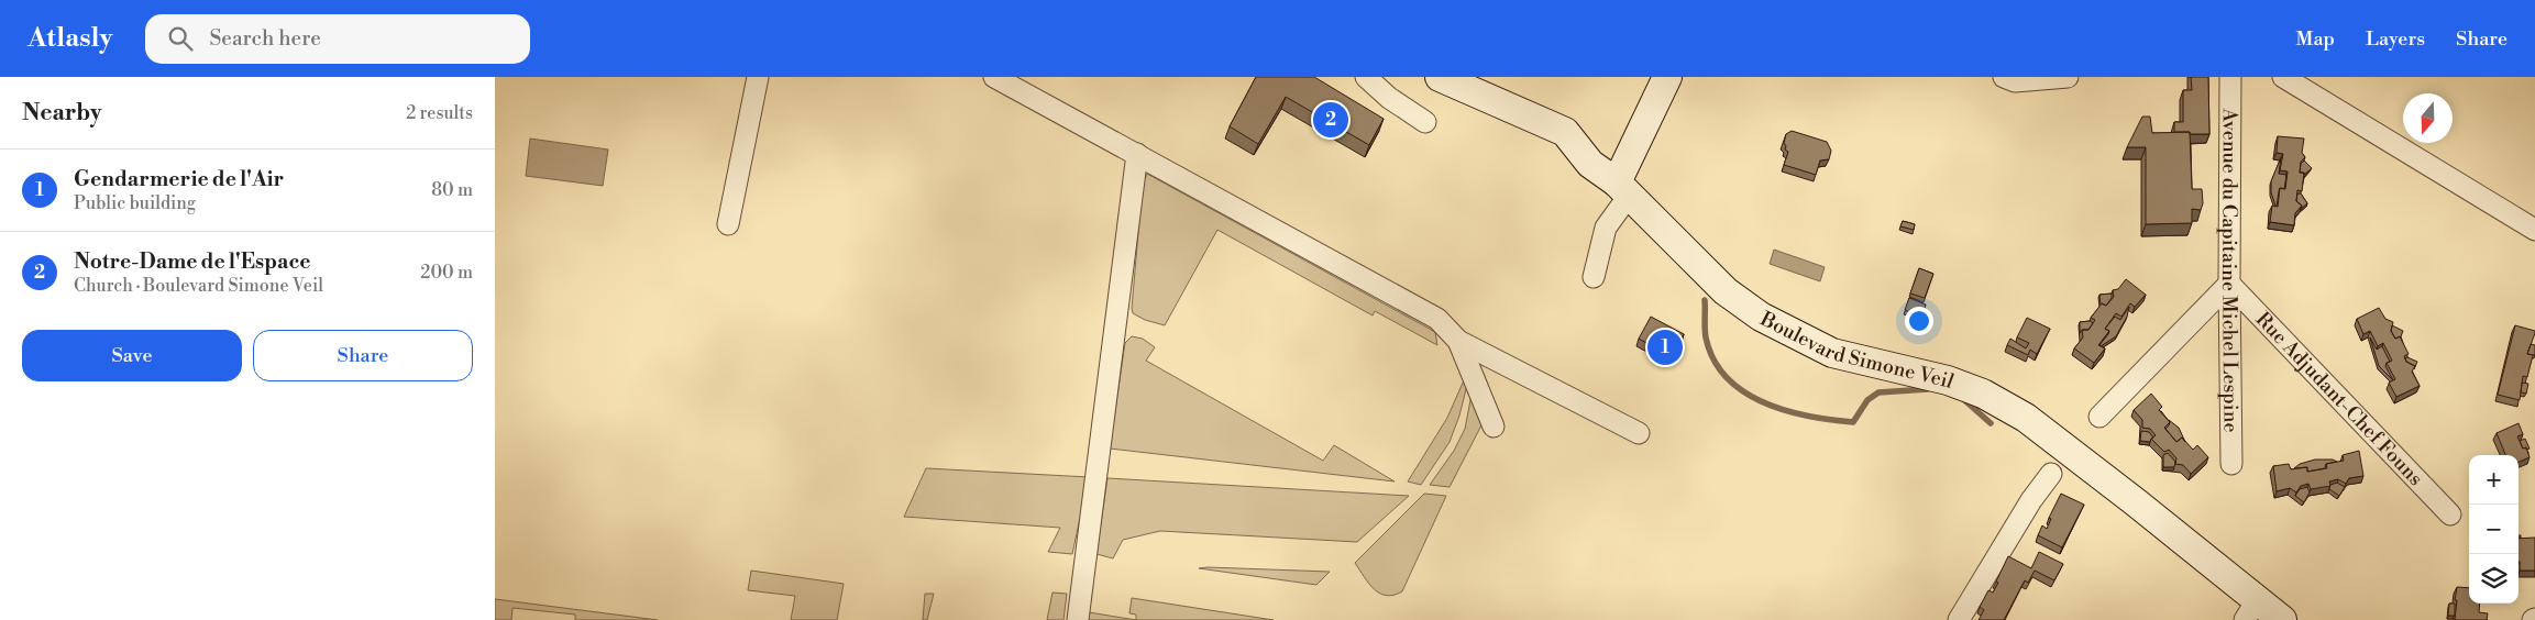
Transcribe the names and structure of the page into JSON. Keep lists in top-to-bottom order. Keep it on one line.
{"streets":{"main road":["Boulevard Simone Veil"],"street":["Avenue du Capitaine Michel Lespine","Rue Adjudant-Chef Founs"]},"crossings":[["Avenue du Capitaine Michel Lespine","Rue Adjudant-Chef Founs"]],"north":"bottom","page":{"header":"Atlasly","search":"Search here","nav":["Map","Layers","Share"],"heading":["Nearby","2 results"],"pins":["2","1"],"list":[{"mark":"1","name":"Gendarmerie de l'Air","note":"Public building","value":"80 m"},{"mark":"2","name":"Notre-Dame de l'Espace","note":"Church · Boulevard Simone Veil","value":"200 m"}],"buttons":["Save","Share"],"map_buttons":["+","−"]}}
